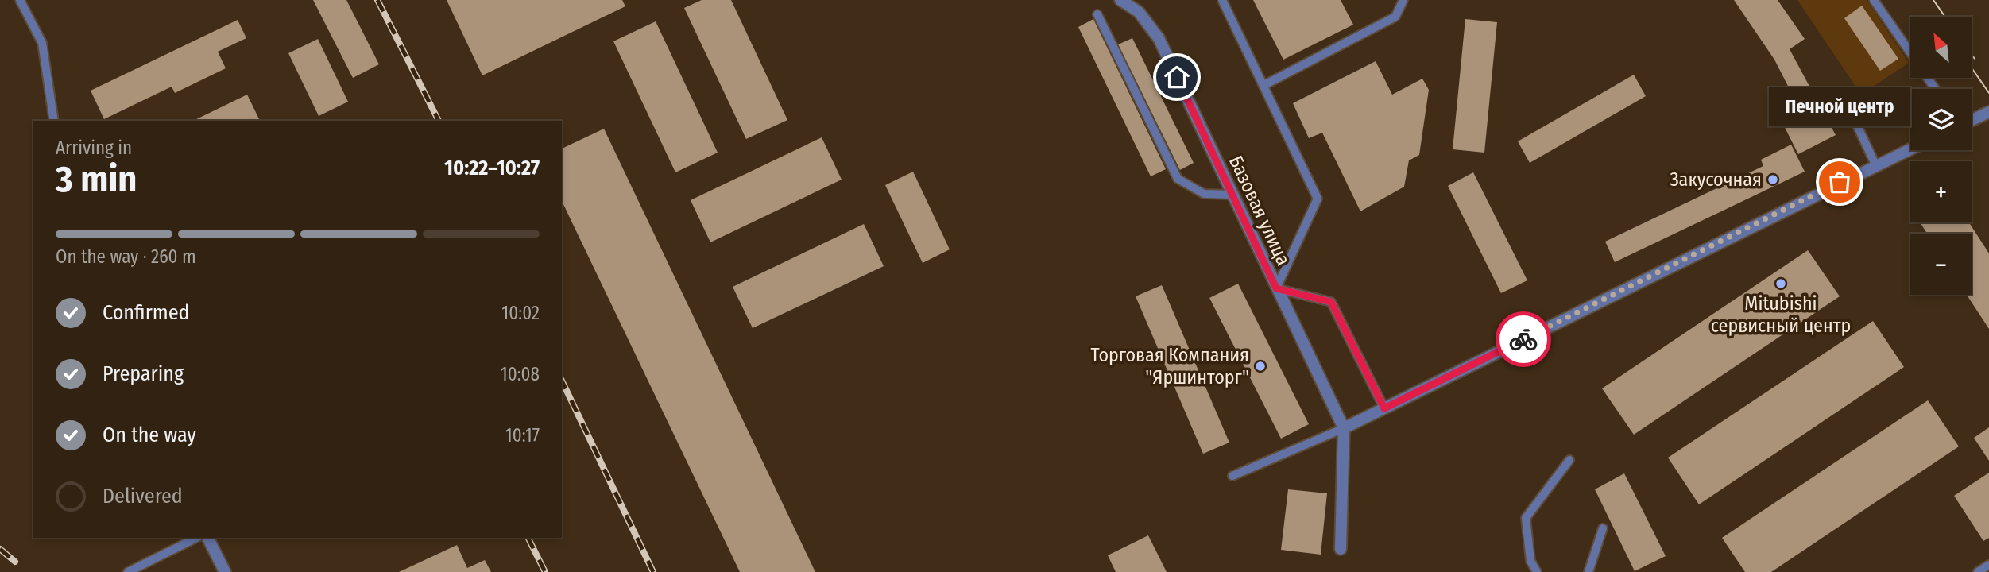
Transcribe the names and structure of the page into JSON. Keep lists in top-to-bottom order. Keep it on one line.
{"streets":{"street":["Базовая улица"]},"places":["Закусочная","Печной центр","Mitubishi сервисный центр","Торговая Компания \"Яршинторг\""],"north":"top left","page":{"map_buttons":["+","−"],"bubble":"Печной центр","heading":["3 min","Arriving in","10:22–10:27"],"bar":"On the way · 260 m","list":[["Confirmed","10:02"],["Preparing","10:08"],["On the way","10:17"],"Delivered"]}}
